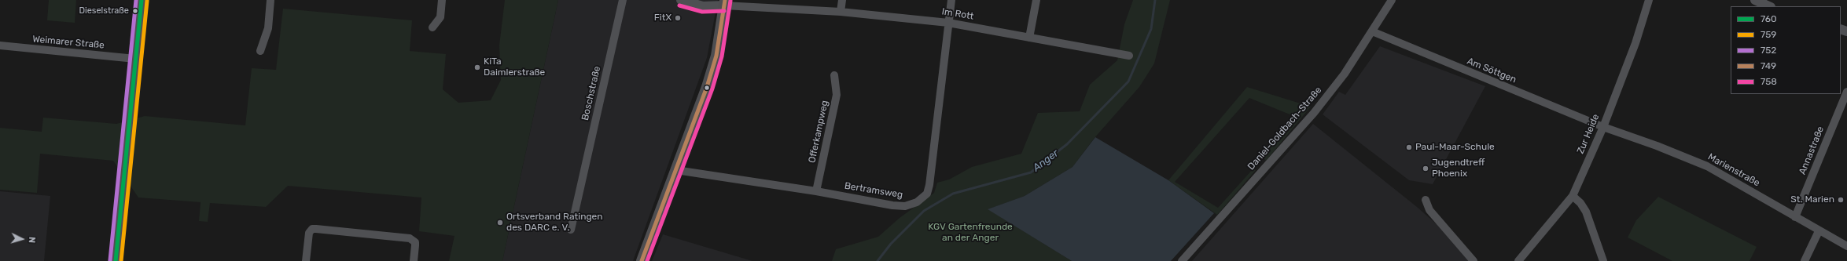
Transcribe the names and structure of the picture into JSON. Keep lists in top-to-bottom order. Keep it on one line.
{"streets":{"street":["Im Rott","Weimarer Straße","Am Söttgen","Boschstraße","Daniel-Goldbach-Straße","Offerkampweg","Zur Heide","Annastraße","Marienstraße","Bertramsweg"]},"crossings":[["Im Rott","Bertramsweg"],["Am Söttgen","Daniel-Goldbach-Straße"],["Am Söttgen","Zur Heide"],["Am Söttgen","Marienstraße"],["Offerkampweg","Bertramsweg"],["Zur Heide","Marienstraße"],["Annastraße","Marienstraße"]],"water":["Anger"],"parks":["KGV Gartenfreunde an der Anger"],"places":["Dieselstraße","FitX","KiTa Daimlerstraße","Paul-Maar-Schule","Jugendtreff Phoenix","St. Marien","Ortsverband Ratingen des DARC e. V."],"lines":["transit line 760","transit line 752","transit line 749","transit line 759","transit line 758"],"legend":["760","759","752","749","758"],"north":"right"}
